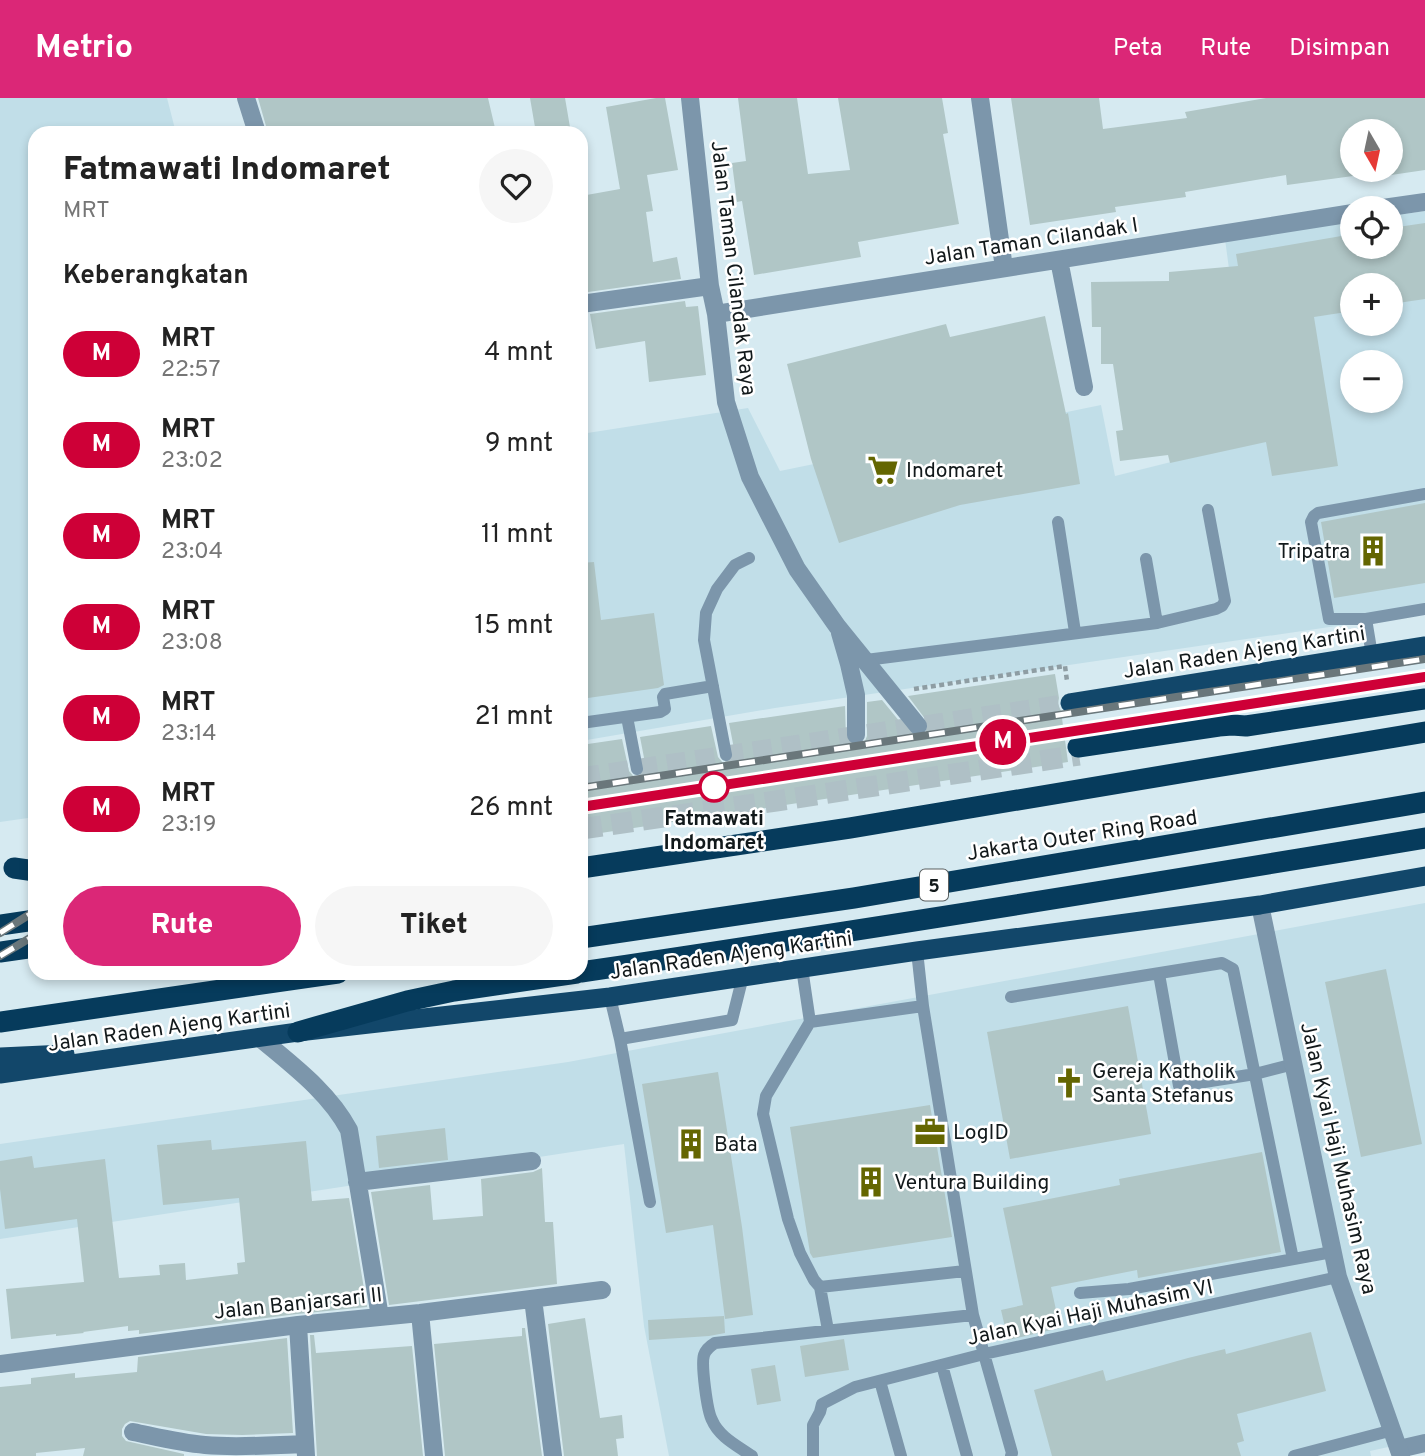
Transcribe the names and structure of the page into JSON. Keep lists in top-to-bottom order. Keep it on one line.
{"streets":{"highway":["Jalan Raden Ajeng Kartini","Jakarta Outer Ring Road","5"],"street":["Jalan Taman Cilandak I","Jalan Taman Cilandak Raya","Jalan Kyai Haji Muhasim Raya","Jalan Banjarsari II"],"lane":["Jalan Kyai Haji Muhasim VI"]},"crossings":[["Jalan Taman Cilandak I","Jalan Taman Cilandak Raya"],["Jalan Raden Ajeng Kartini","Jalan Kyai Haji Muhasim Raya"],["Jalan Kyai Haji Muhasim Raya","Jalan Kyai Haji Muhasim VI"]],"places":{"supermarket":["Indomaret"],"building":["Tripatra","Bata","Ventura Building"],"other":["Fatmawati Indomaret"],"church":["Gereja Katholik Santa Stefanus"],"office":["LogID"]},"lines":["metro line M"],"north":"bottom","page":{"header":"Metrio","nav":["Peta","Rute","Disimpan"],"on_map":"M","map_buttons":["+","−"],"heading":[["Fatmawati Indomaret","MRT"],"Keberangkatan"],"list":[{"mark":"M","name":"MRT","note":"22:57","value":"4 mnt"},{"mark":"M","name":"MRT","note":"23:02","value":"9 mnt"},{"mark":"M","name":"MRT","note":"23:04","value":"11 mnt"},{"mark":"M","name":"MRT","note":"23:08","value":"15 mnt"},{"mark":"M","name":"MRT","note":"23:14","value":"21 mnt"},{"mark":"M","name":"MRT","note":"23:19","value":"26 mnt"}],"buttons":["Rute","Tiket"]}}
